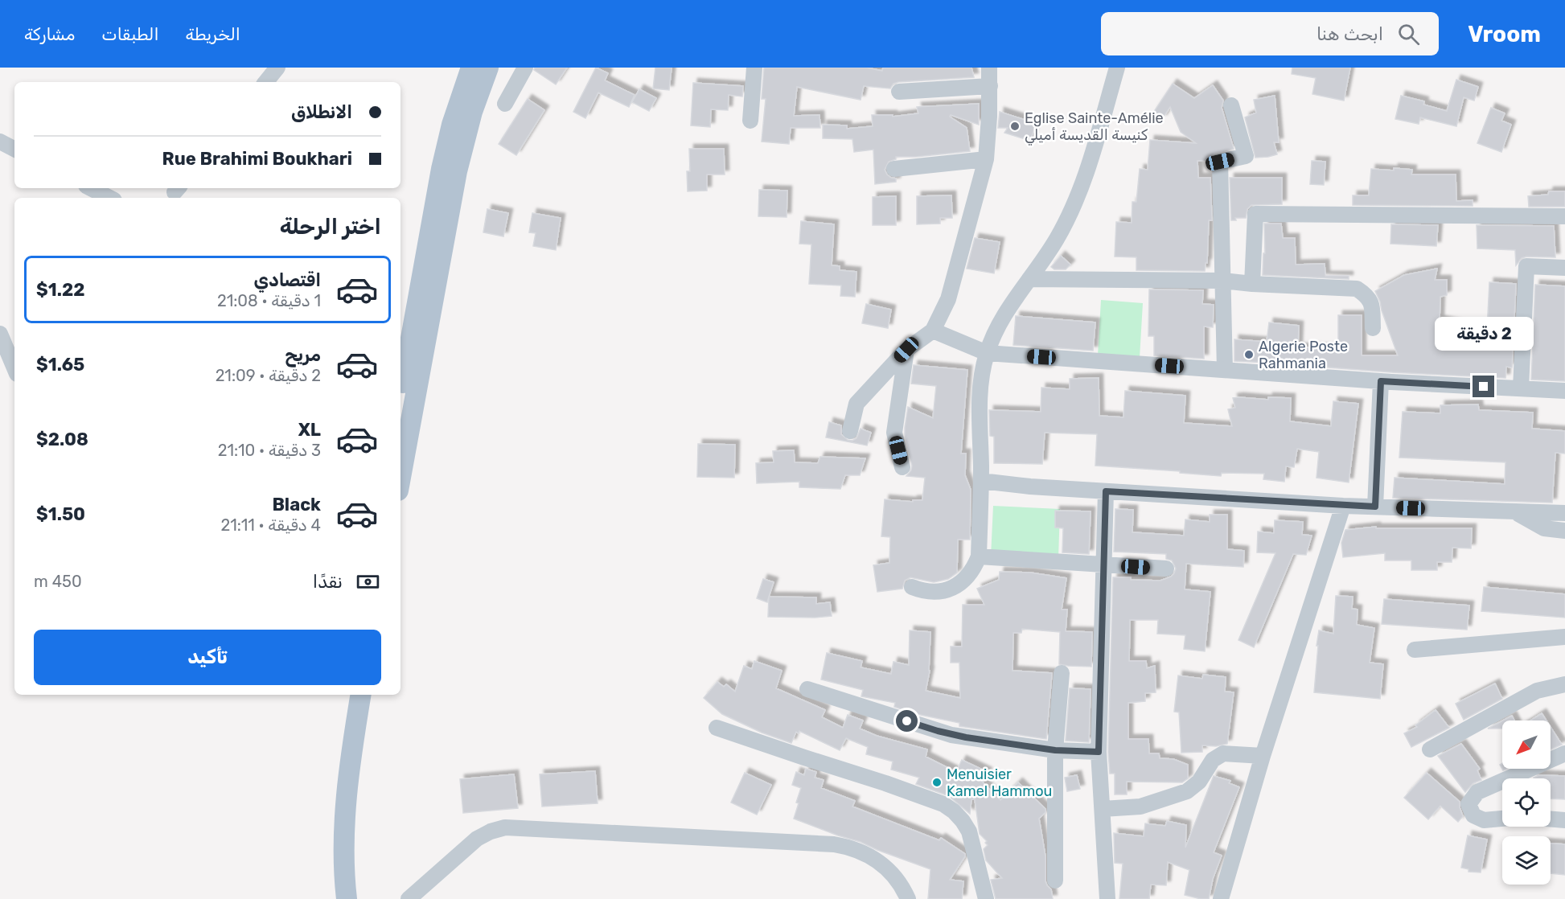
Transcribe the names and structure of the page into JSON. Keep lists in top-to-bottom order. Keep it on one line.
{"places":["Eglise Sainte-Amélie كنيسة القديسة أميلي","Algerie Poste Rahmania","Menuisier Kamel Hammou"],"north":"bottom left","page":{"header":"Vroom","search":"ابحث هنا","nav":["الخريطة","الطبقات","مشاركة"],"banner":["الانطلاق","Rue Brahimi Boukhari"],"heading":"اختر الرحلة","list":[{"name":"اقتصادي","note":"1 دقيقة · 21:08","value":"$1.22"},{"name":"مريح","note":"2 دقيقة · 21:09","value":"$1.65"},{"name":"XL","note":"3 دقيقة · 21:10","value":"$2.08"},{"name":"Black","note":"4 دقيقة · 21:11","value":"$1.50"}],"bubble":"2 دقيقة","pay":["نقدًا","450 m"],"buttons":"تأكيد"}}
